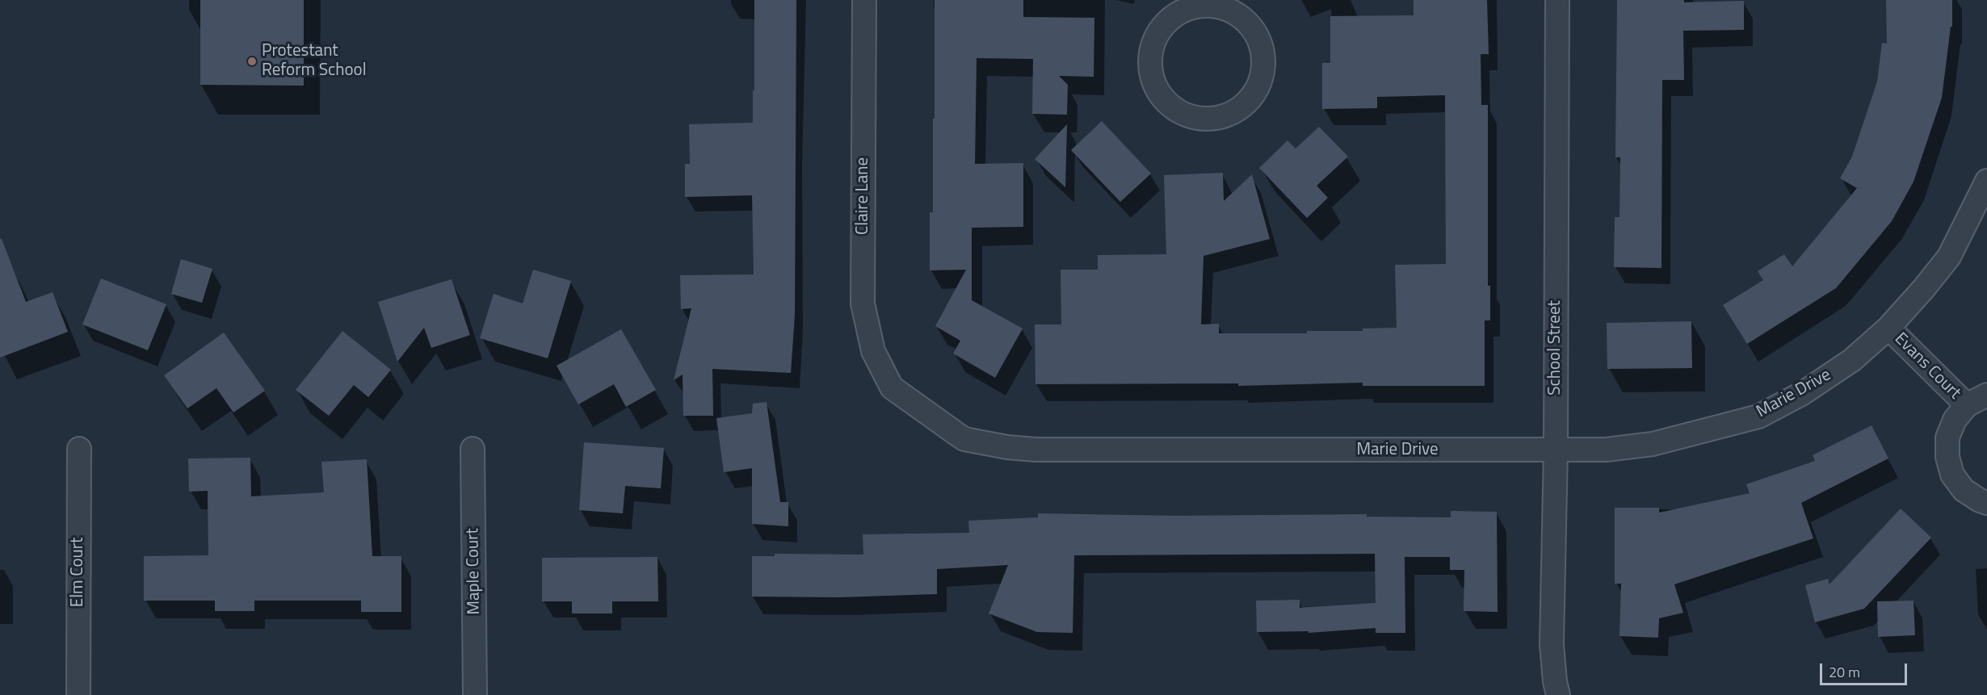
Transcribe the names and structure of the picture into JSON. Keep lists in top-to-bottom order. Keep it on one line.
{"streets":{"street":["Claire Lane","School Street","Evans Court","Marie Drive","Maple Court","Elm Court"]},"crossings":[["Claire Lane","Marie Drive"],["School Street","Marie Drive"],["Evans Court","Marie Drive"]],"places":["Protestant Reform School"],"scale_bar":"20 m"}
